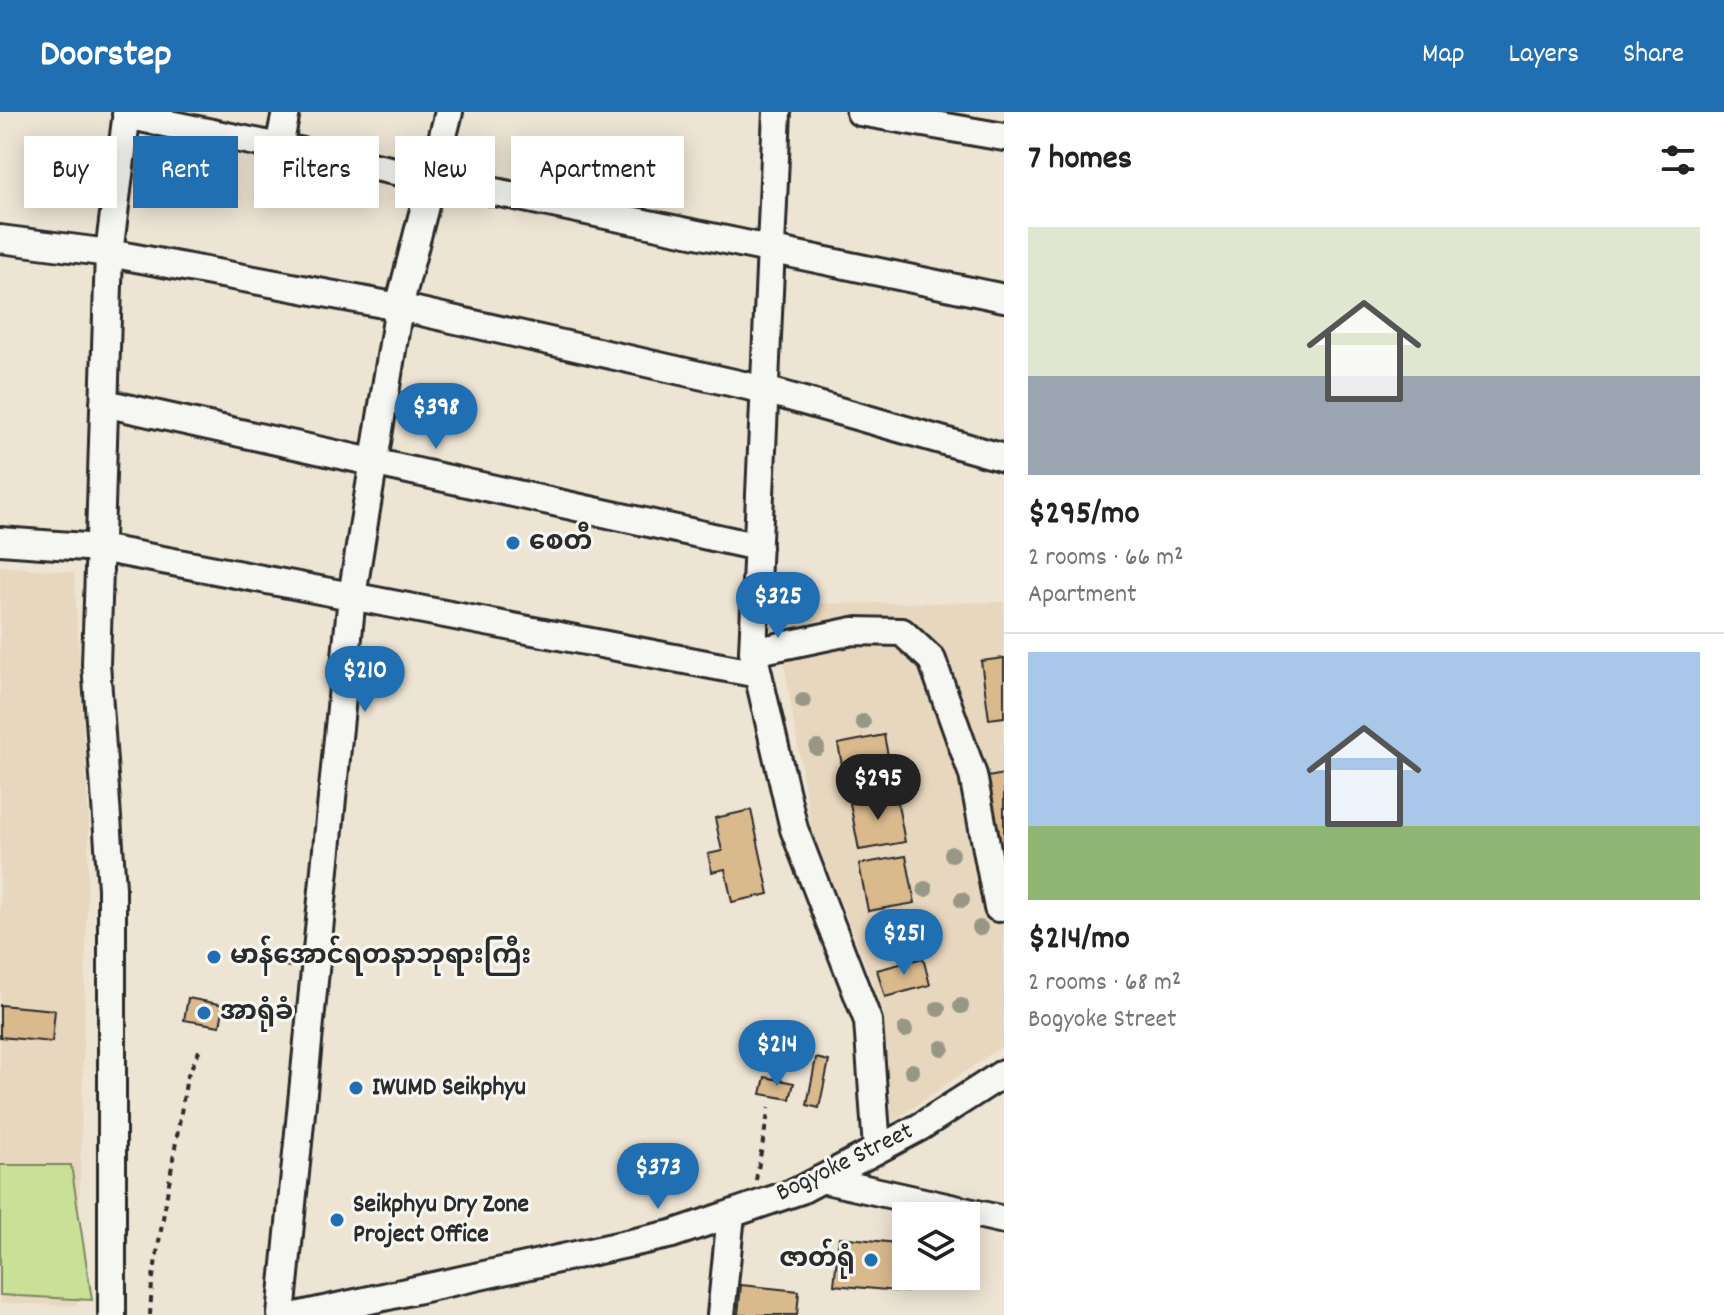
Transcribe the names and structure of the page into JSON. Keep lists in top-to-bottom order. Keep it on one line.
{"streets":{"street":["Bogyoke Street"]},"places":["စေတီ","မာန်အောင်ရတနာဘုရားကြီး","အာရုံခံ","IWUMD Seikphyu","Seikphyu Dry Zone Project Office","ဇာတ်ရုံ"],"page":{"header":"Doorstep","nav":["Map","Layers","Share"],"heading":"7 homes","chip":["Buy","Rent","Filters","New","Apartment"],"list":[{"name":"$295/mo","note":"2 rooms · 66 m² · Apartment"},{"name":"$214/mo","note":"2 rooms · 68 m² · Bogyoke Street"}],"price":["$398","$325","$210","$295","$251","$214","$373"]}}
